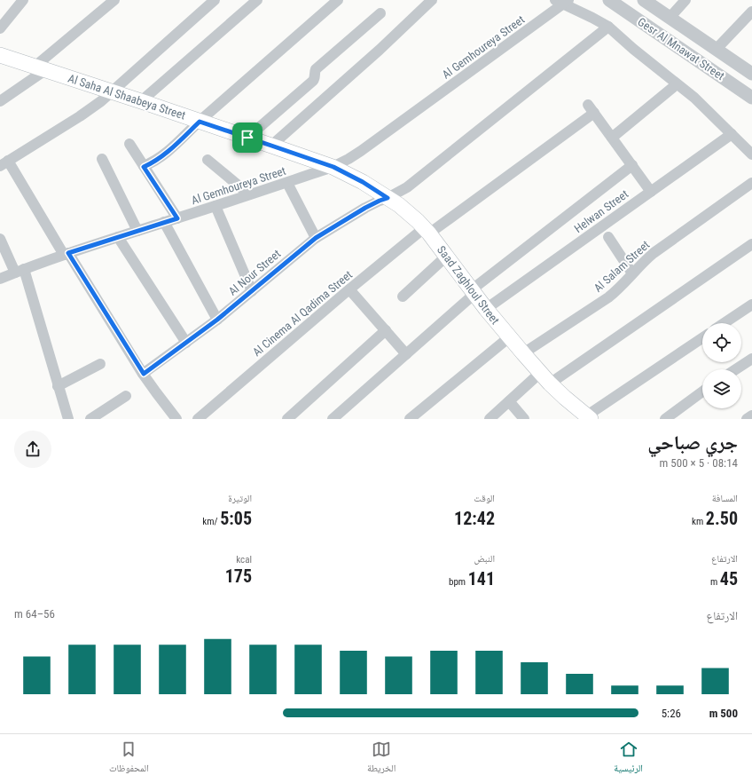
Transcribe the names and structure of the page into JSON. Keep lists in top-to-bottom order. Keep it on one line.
{"streets":{"main road":["Al Saha Al Shaabeya Street","Saad Zaghloul Street"],"street":["Al Gemhoureya Street","Gesr Al Mnawat Street","Helwan Street","Al Salam Street","Al Nour Street","Al Cinema Al Qadima Street"]},"crossings":[["Al Gemhoureya Street","Al Saha Al Shaabeya Street"],["Al Gemhoureya Street","Saad Zaghloul Street"],["Al Saha Al Shaabeya Street","Saad Zaghloul Street"],["Helwan Street","Saad Zaghloul Street"],["Al Salam Street","Saad Zaghloul Street"],["Al Nour Street","Saad Zaghloul Street"],["Saad Zaghloul Street","Al Cinema Al Qadima Street"]],"page":{"heading":["جري صباحي","08:14 · 5 × 500 m"],"stats":[["المسافة","2.50 km"],["الوقت","12:42"],["الوتيرة","5:05 /km"],["الارتفاع","45 m"],["النبض","141 bpm"],["kcal","175"]],"chart":["الارتفاع","56–64 m"],"list":[{"name":"500 m","note":"5:26"}],"tabs":["الرئيسية","الخريطة","المحفوظات"]}}
